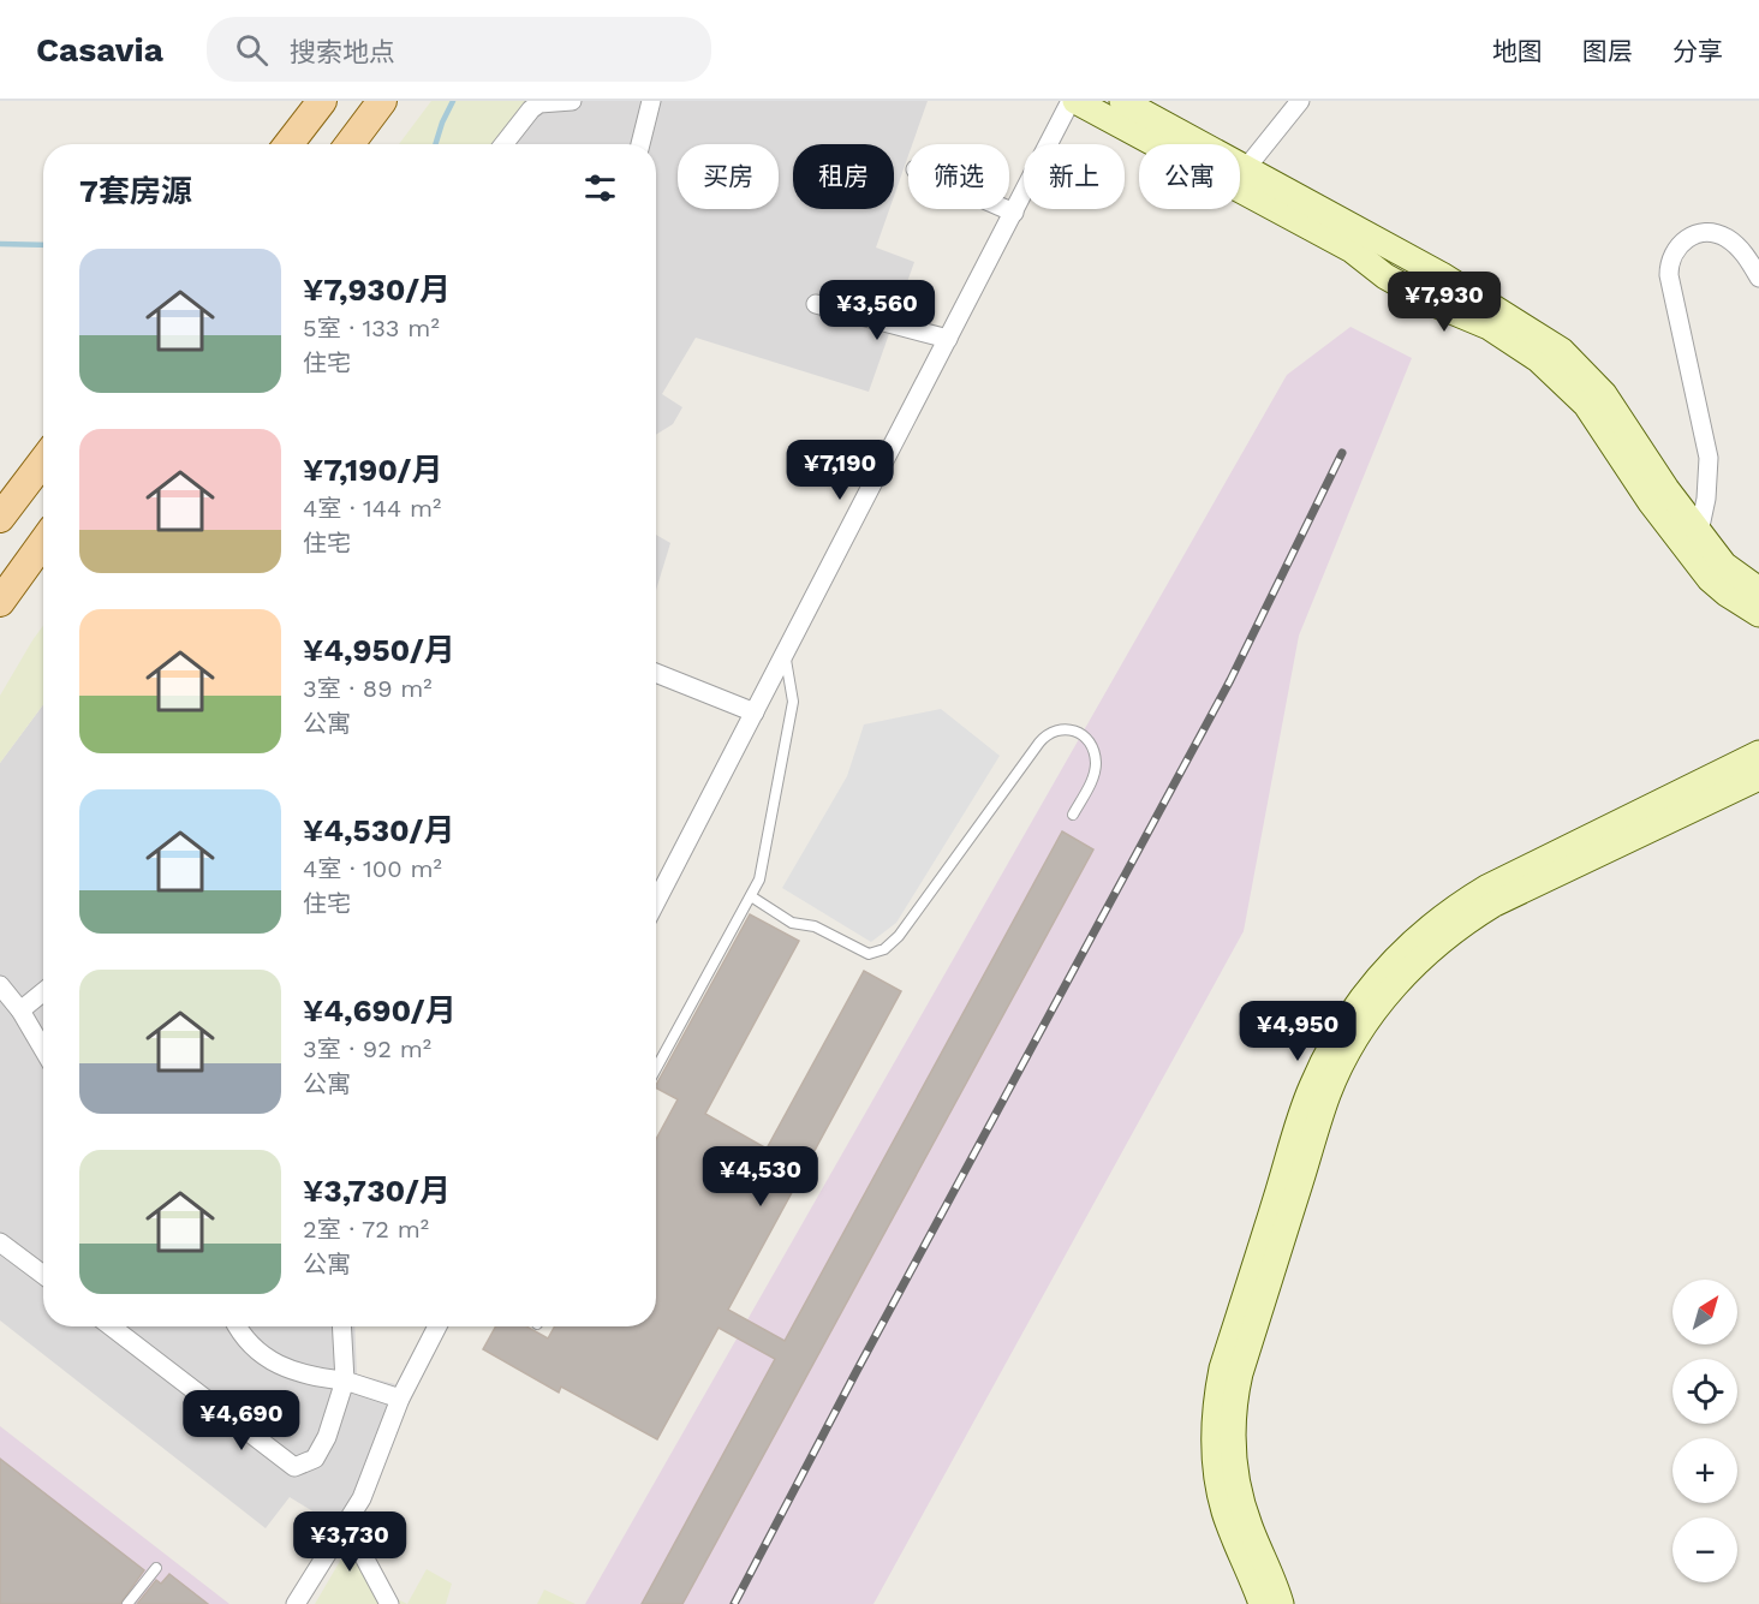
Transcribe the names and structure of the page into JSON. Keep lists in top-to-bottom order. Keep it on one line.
{"north":"top right","page":{"header":"Casavia","search":"搜索地点","nav":["地图","图层","分享"],"chip":["买房","租房","筛选","新上","公寓"],"heading":"7套房源","list":[{"name":"¥7,930/月","note":"5室 · 133 m² · 住宅"},{"name":"¥7,190/月","note":"4室 · 144 m² · 住宅"},{"name":"¥4,950/月","note":"3室 · 89 m² · 公寓"},{"name":"¥4,530/月","note":"4室 · 100 m² · 住宅"},{"name":"¥4,690/月","note":"3室 · 92 m² · 公寓"},{"name":"¥3,730/月","note":"2室 · 72 m² · 公寓"}],"price":["¥7,930","¥3,560","¥7,190","¥4,950","¥4,530","¥4,690","¥3,730"],"map_buttons":["+","−"]}}
